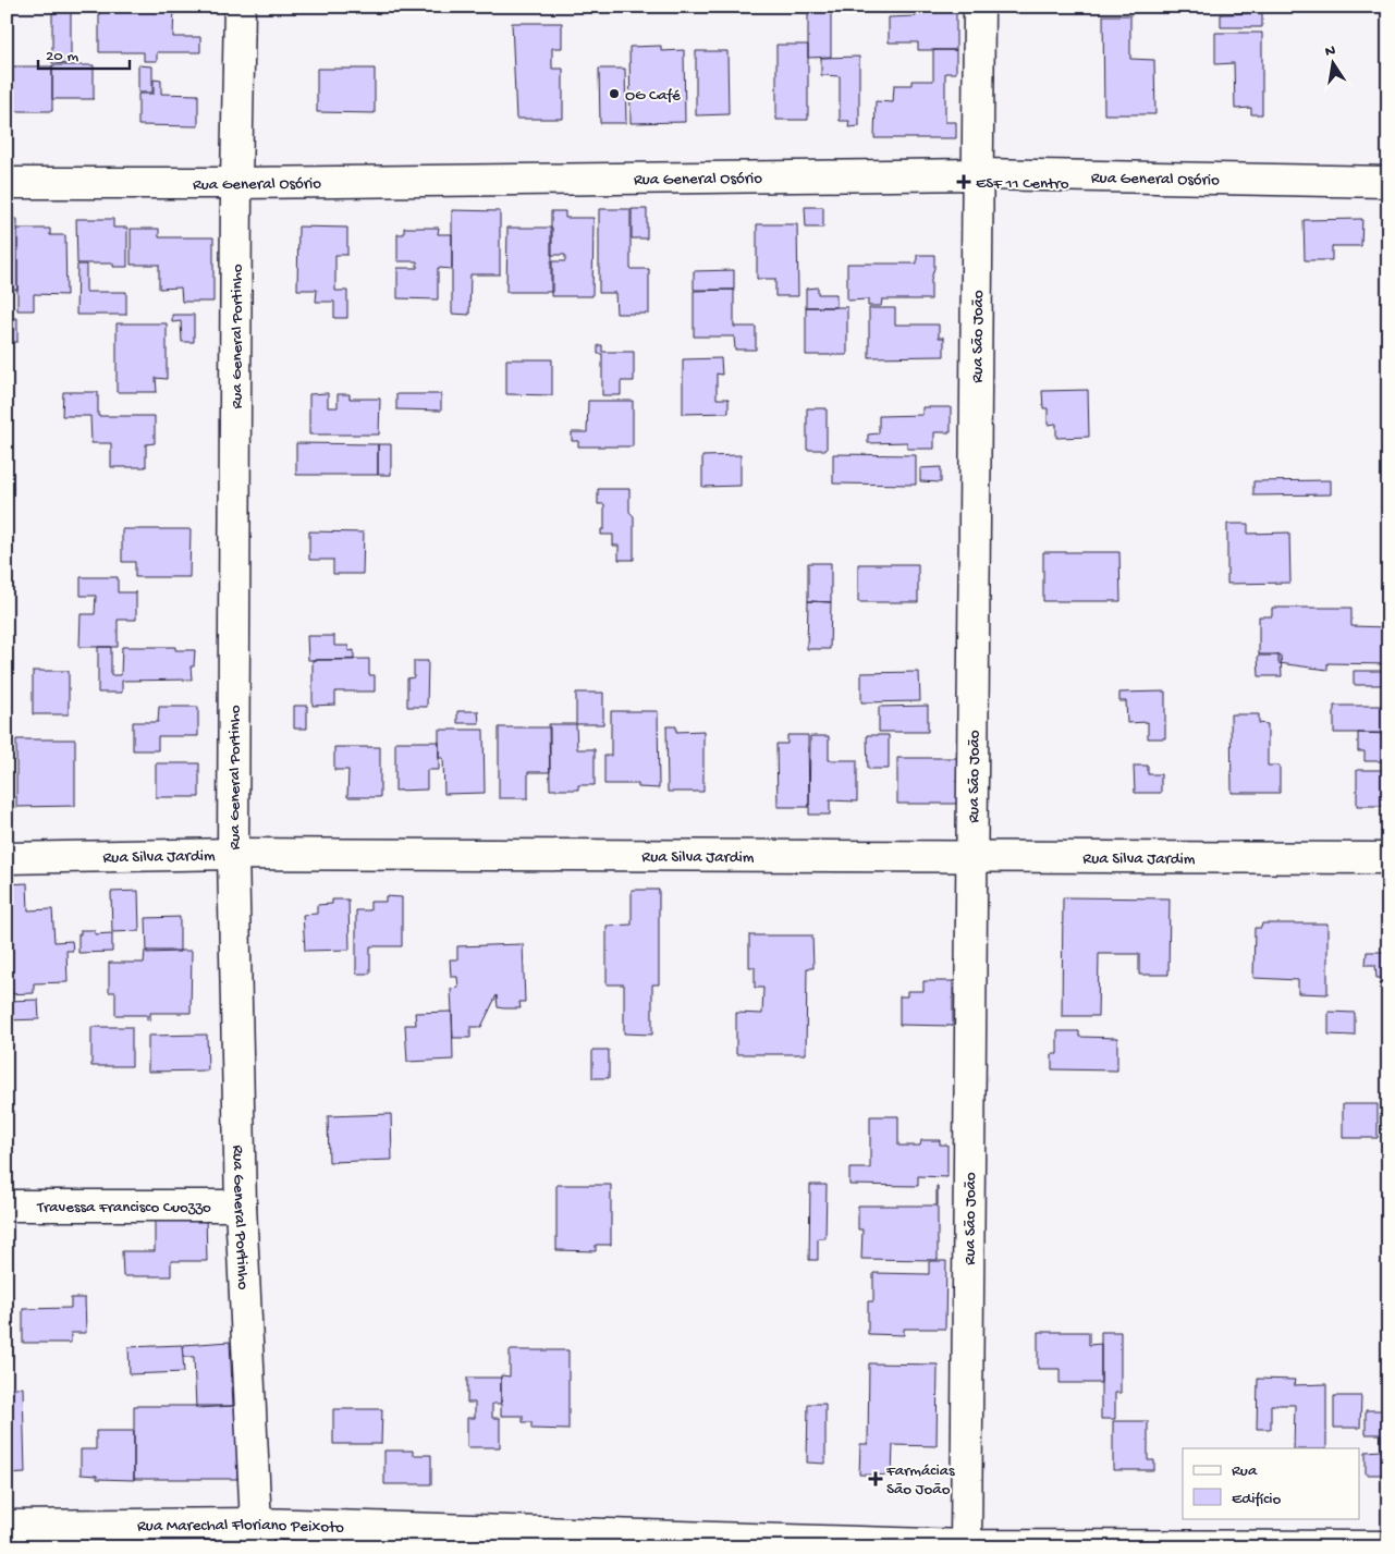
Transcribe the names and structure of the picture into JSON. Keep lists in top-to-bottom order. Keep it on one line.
{"streets":{"street":["Rua General Osório","Rua General Portinho","Rua São João","Rua Silva Jardim","Travessa Francisco Cuozzo","Rua Marechal Floriano Peixoto"]},"crossings":[["Rua General Osório","Rua General Portinho"],["Rua General Osório","Rua São João"],["Rua General Portinho","Rua Silva Jardim"],["Rua General Portinho","Travessa Francisco Cuozzo"],["Rua General Portinho","Rua Marechal Floriano Peixoto"],["Rua São João","Rua Silva Jardim"],["Rua São João","Rua Marechal Floriano Peixoto"]],"places":{"other":["OG Café"],"health":["ESF 11 Centro","Farmácias São João"]},"legend":["Rua","Edifício"],"scale_bar":"20 m","north":"top"}
